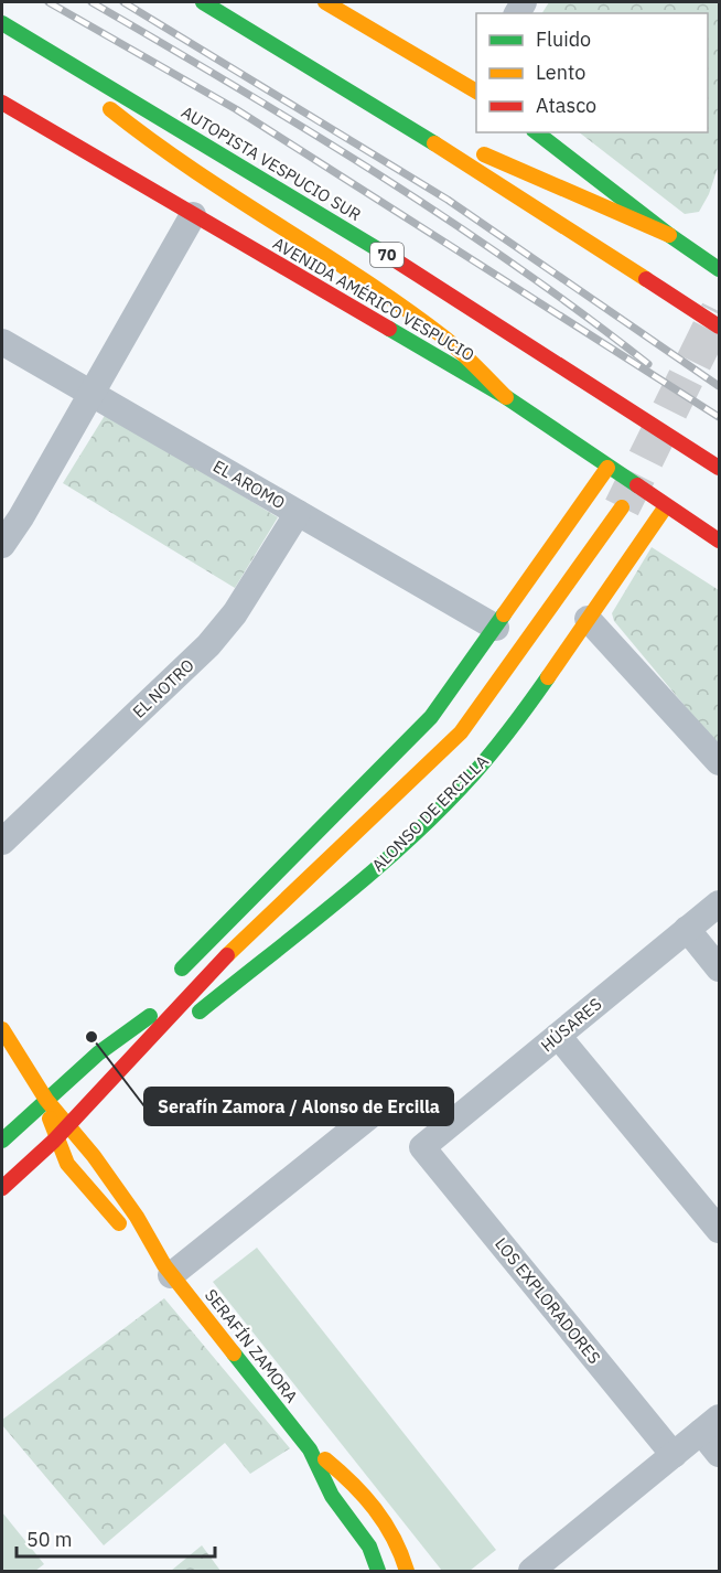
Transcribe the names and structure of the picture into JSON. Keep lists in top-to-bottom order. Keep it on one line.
{"streets":{"main road":["AUTOPISTA VESPUCIO SUR","70","AVENIDA AMÉRICO VESPUCIO","ALONSO DE ERCILLA","SERAFÍN ZAMORA"],"street":["EL AROMO","EL NOTRO","HÚSARES","LOS EXPLORADORES"]},"crossings":[["AVENIDA AMÉRICO VESPUCIO","ALONSO DE ERCILLA"],["EL AROMO","EL NOTRO"],["ALONSO DE ERCILLA","SERAFÍN ZAMORA"],["HÚSARES","LOS EXPLORADORES"]],"places":["Serafín Zamora / Alonso de Ercilla"],"legend":["Fluido","Lento","Atasco"],"scale_bar":"50 m"}
